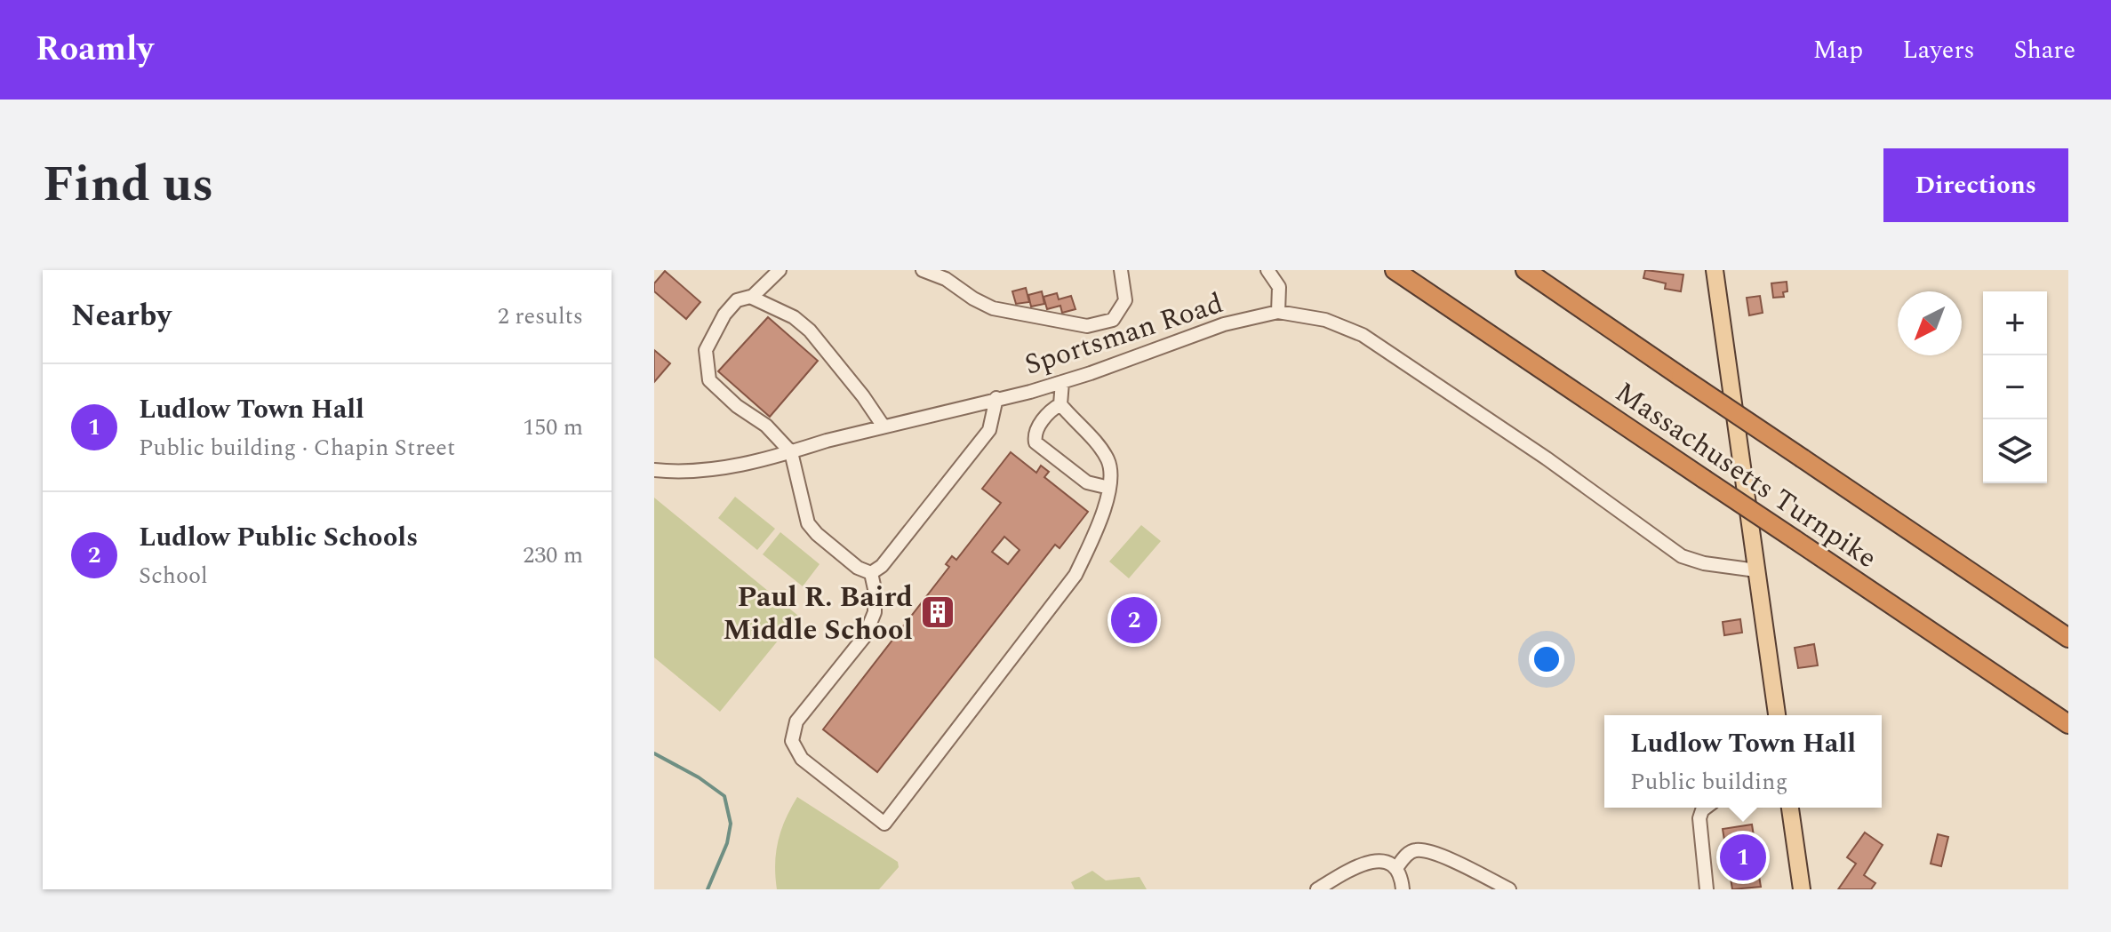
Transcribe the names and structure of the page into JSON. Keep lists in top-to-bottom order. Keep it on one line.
{"streets":{"highway":["Massachusetts Turnpike"],"street":["Sportsman Road"]},"places":{"building":["Paul R. Baird Middle School"]},"north":"bottom left","page":{"header":"Roamly","nav":["Map","Layers","Share"],"title":"Find us","buttons":"Directions","heading":["Nearby","2 results"],"map_buttons":["+","−"],"list":[{"mark":"1","name":"Ludlow Town Hall","note":"Public building · Chapin Street","value":"150 m"},{"mark":"2","name":"Ludlow Public Schools","note":"School","value":"230 m"}],"pins":["2","1"],"popup":["Ludlow Town Hall","Public building"]}}
